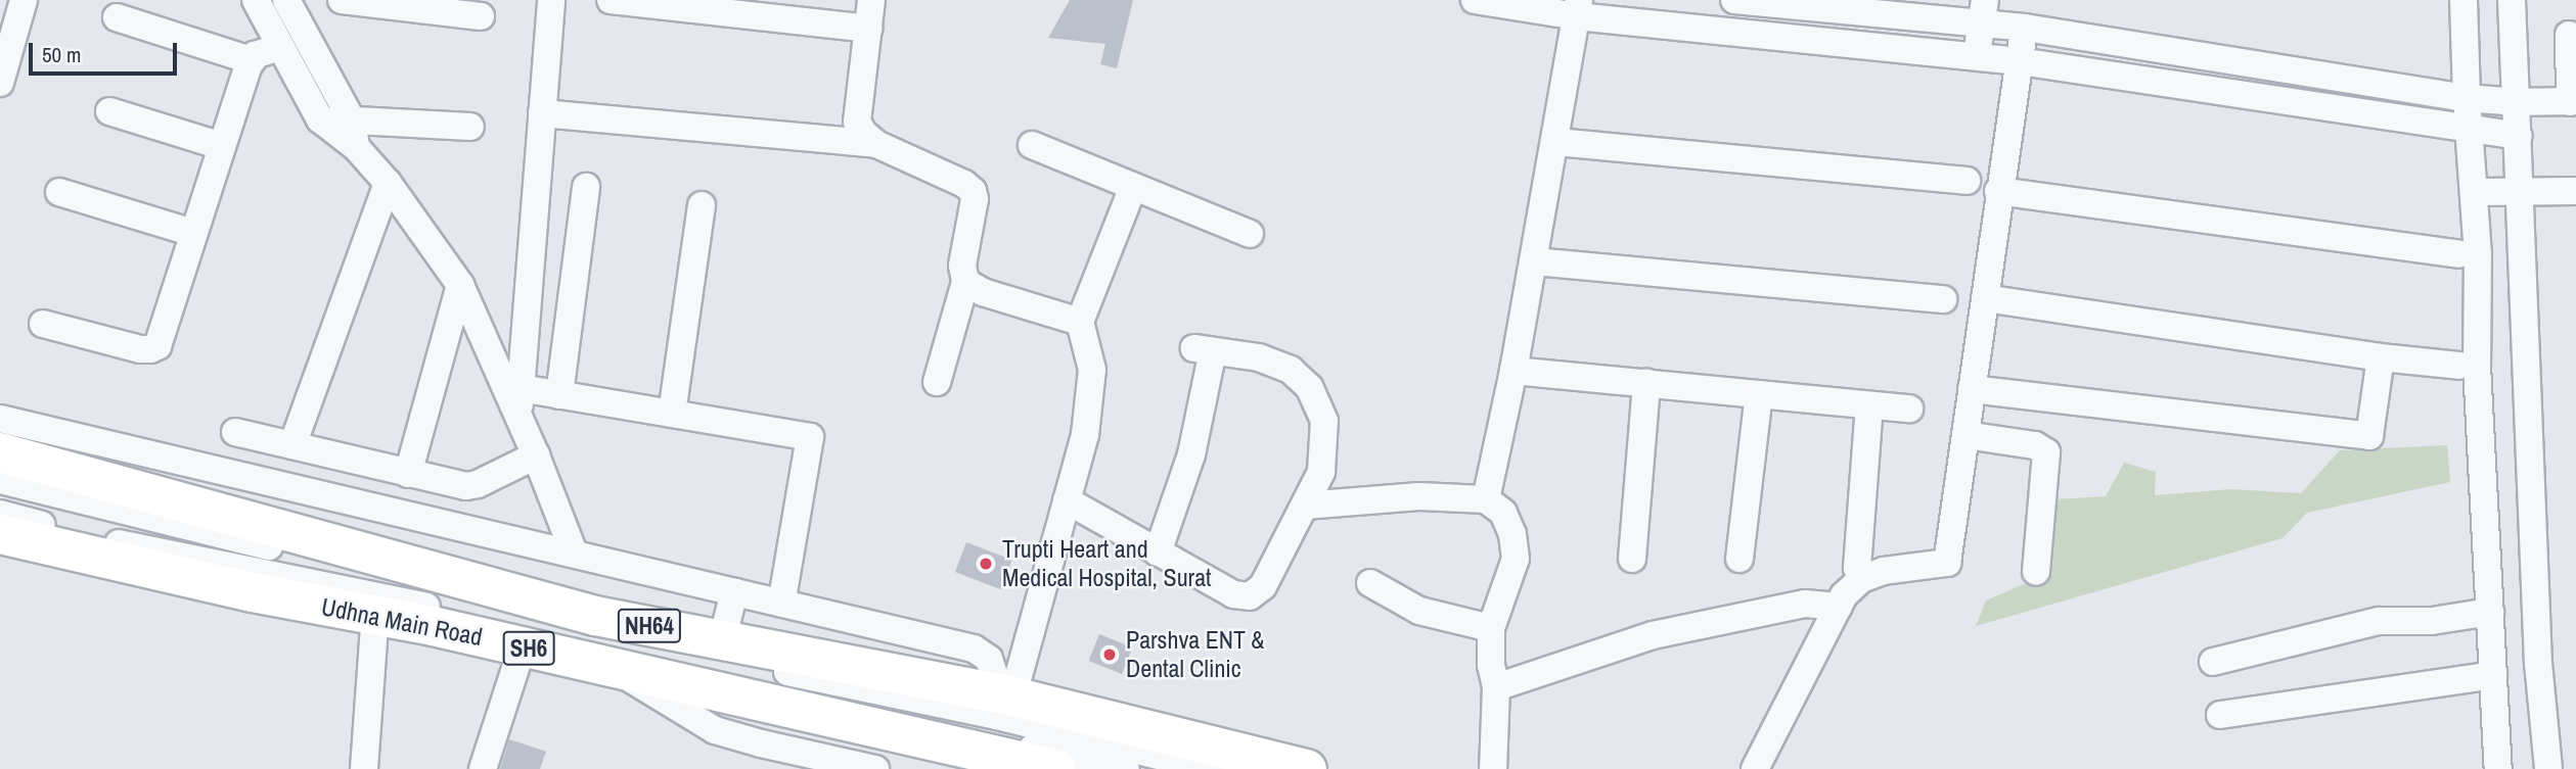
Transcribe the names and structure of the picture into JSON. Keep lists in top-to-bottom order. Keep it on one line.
{"streets":{"highway":["Udhna Main Road","NH64","SH6"]},"crossings":[["Udhna Main Road","NH64"]],"places":["Trupti Heart and Medical Hospital, Surat","Parshva ENT & Dental Clinic"],"scale_bar":"50 m"}
